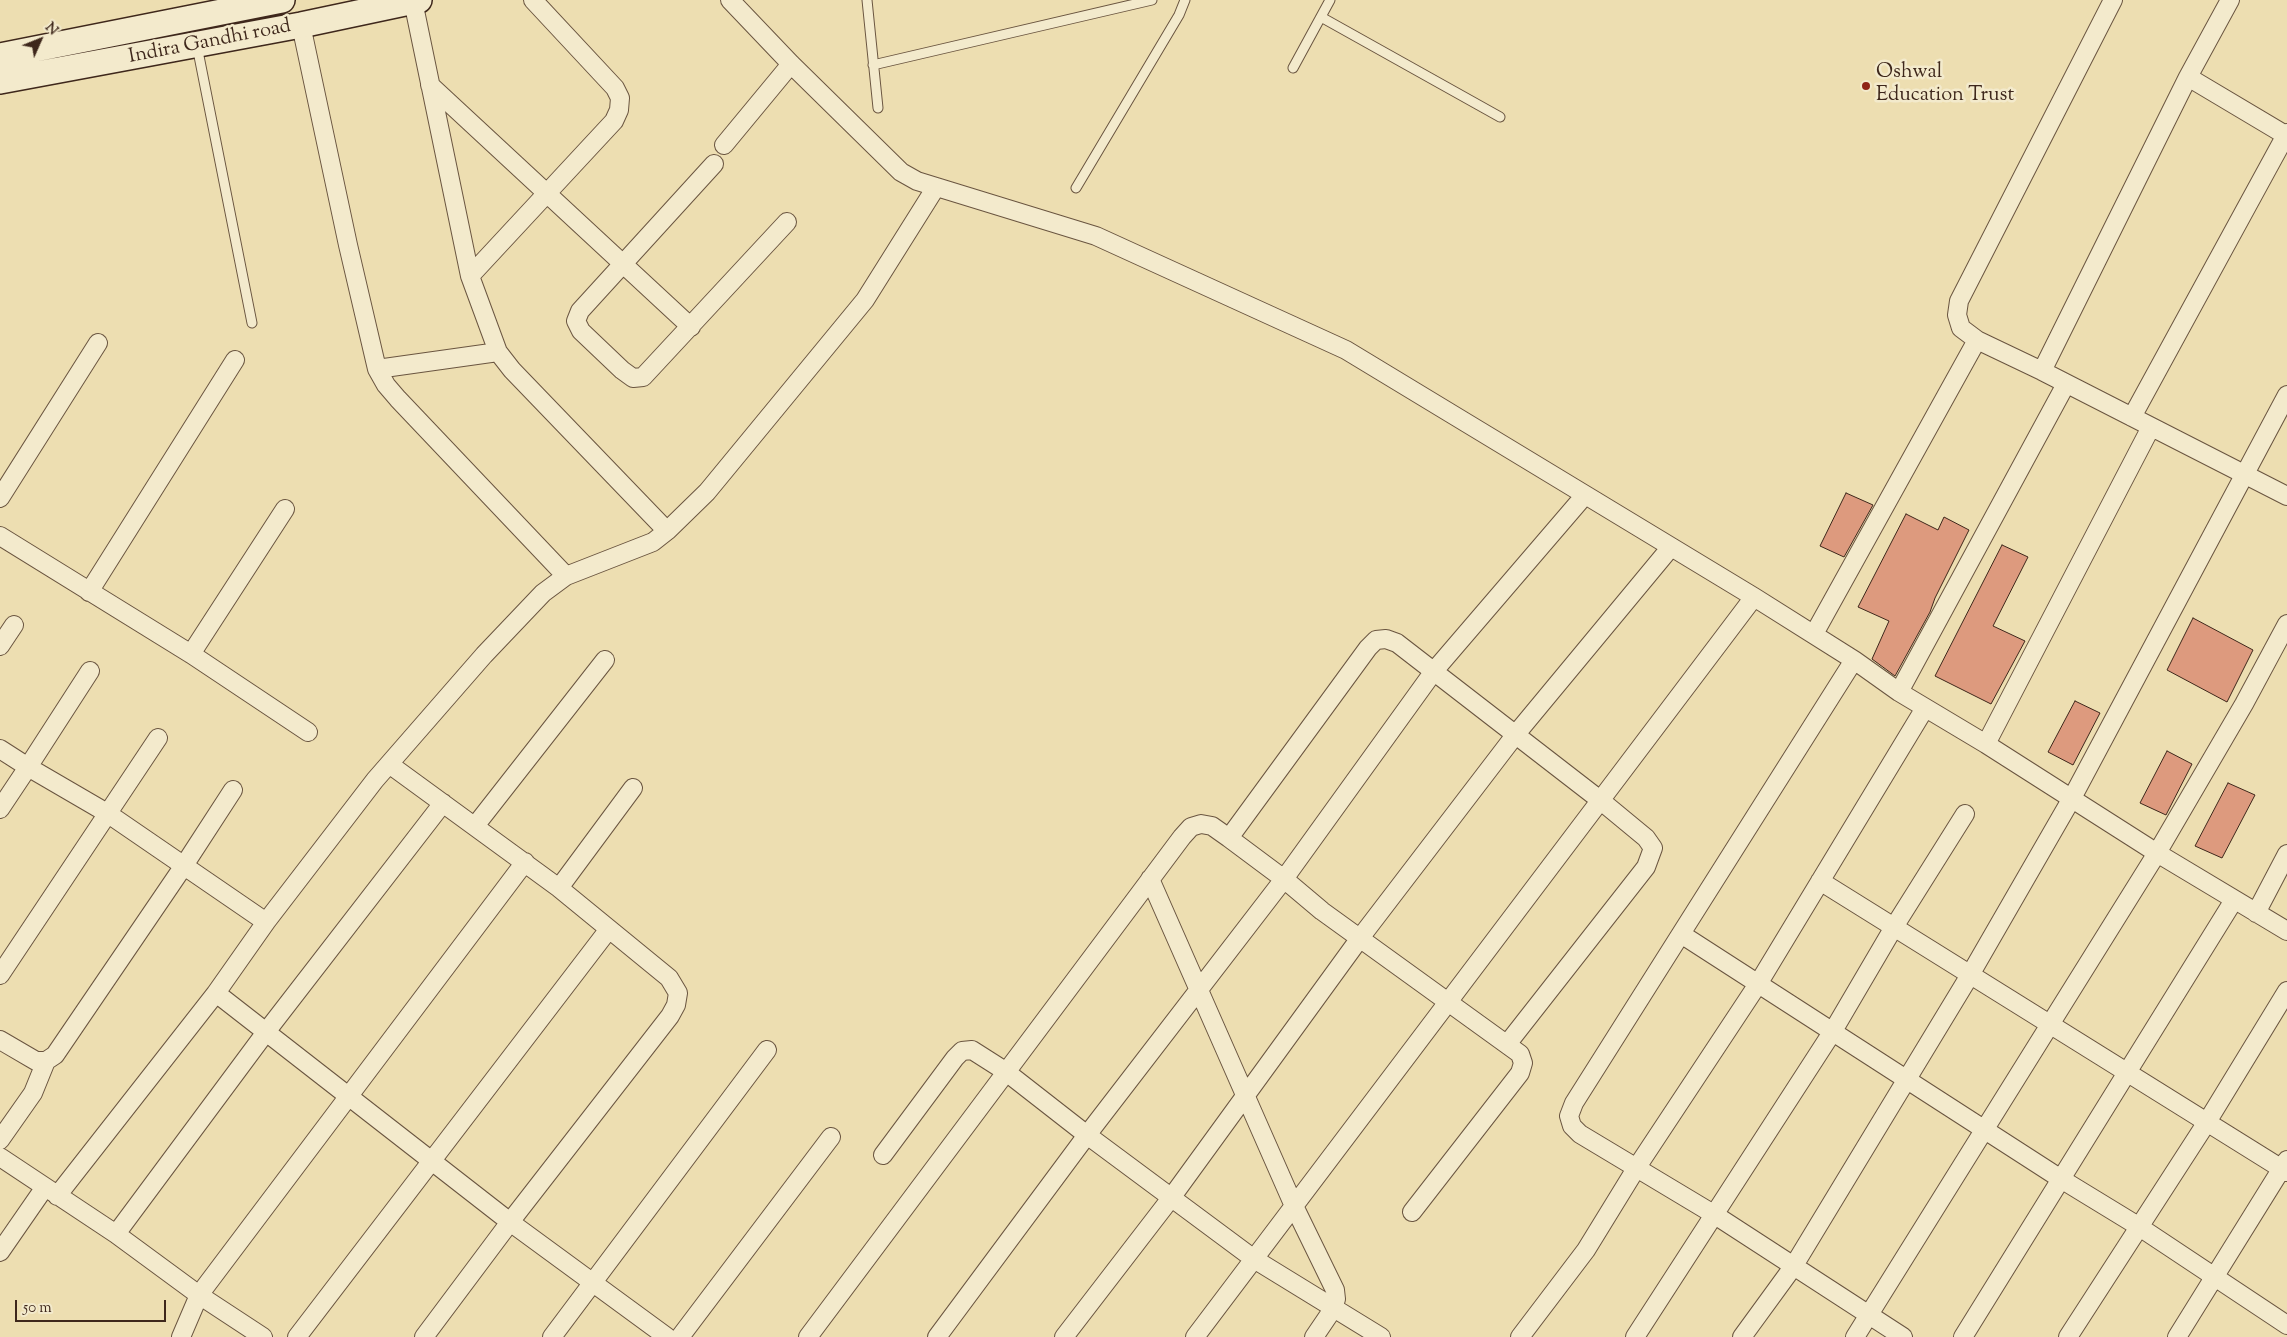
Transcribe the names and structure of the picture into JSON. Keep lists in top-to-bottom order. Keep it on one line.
{"streets":{"main road":["Indira Gandhi road"]},"places":["Oshwal Education Trust"],"scale_bar":"50 m","north":"top right"}
